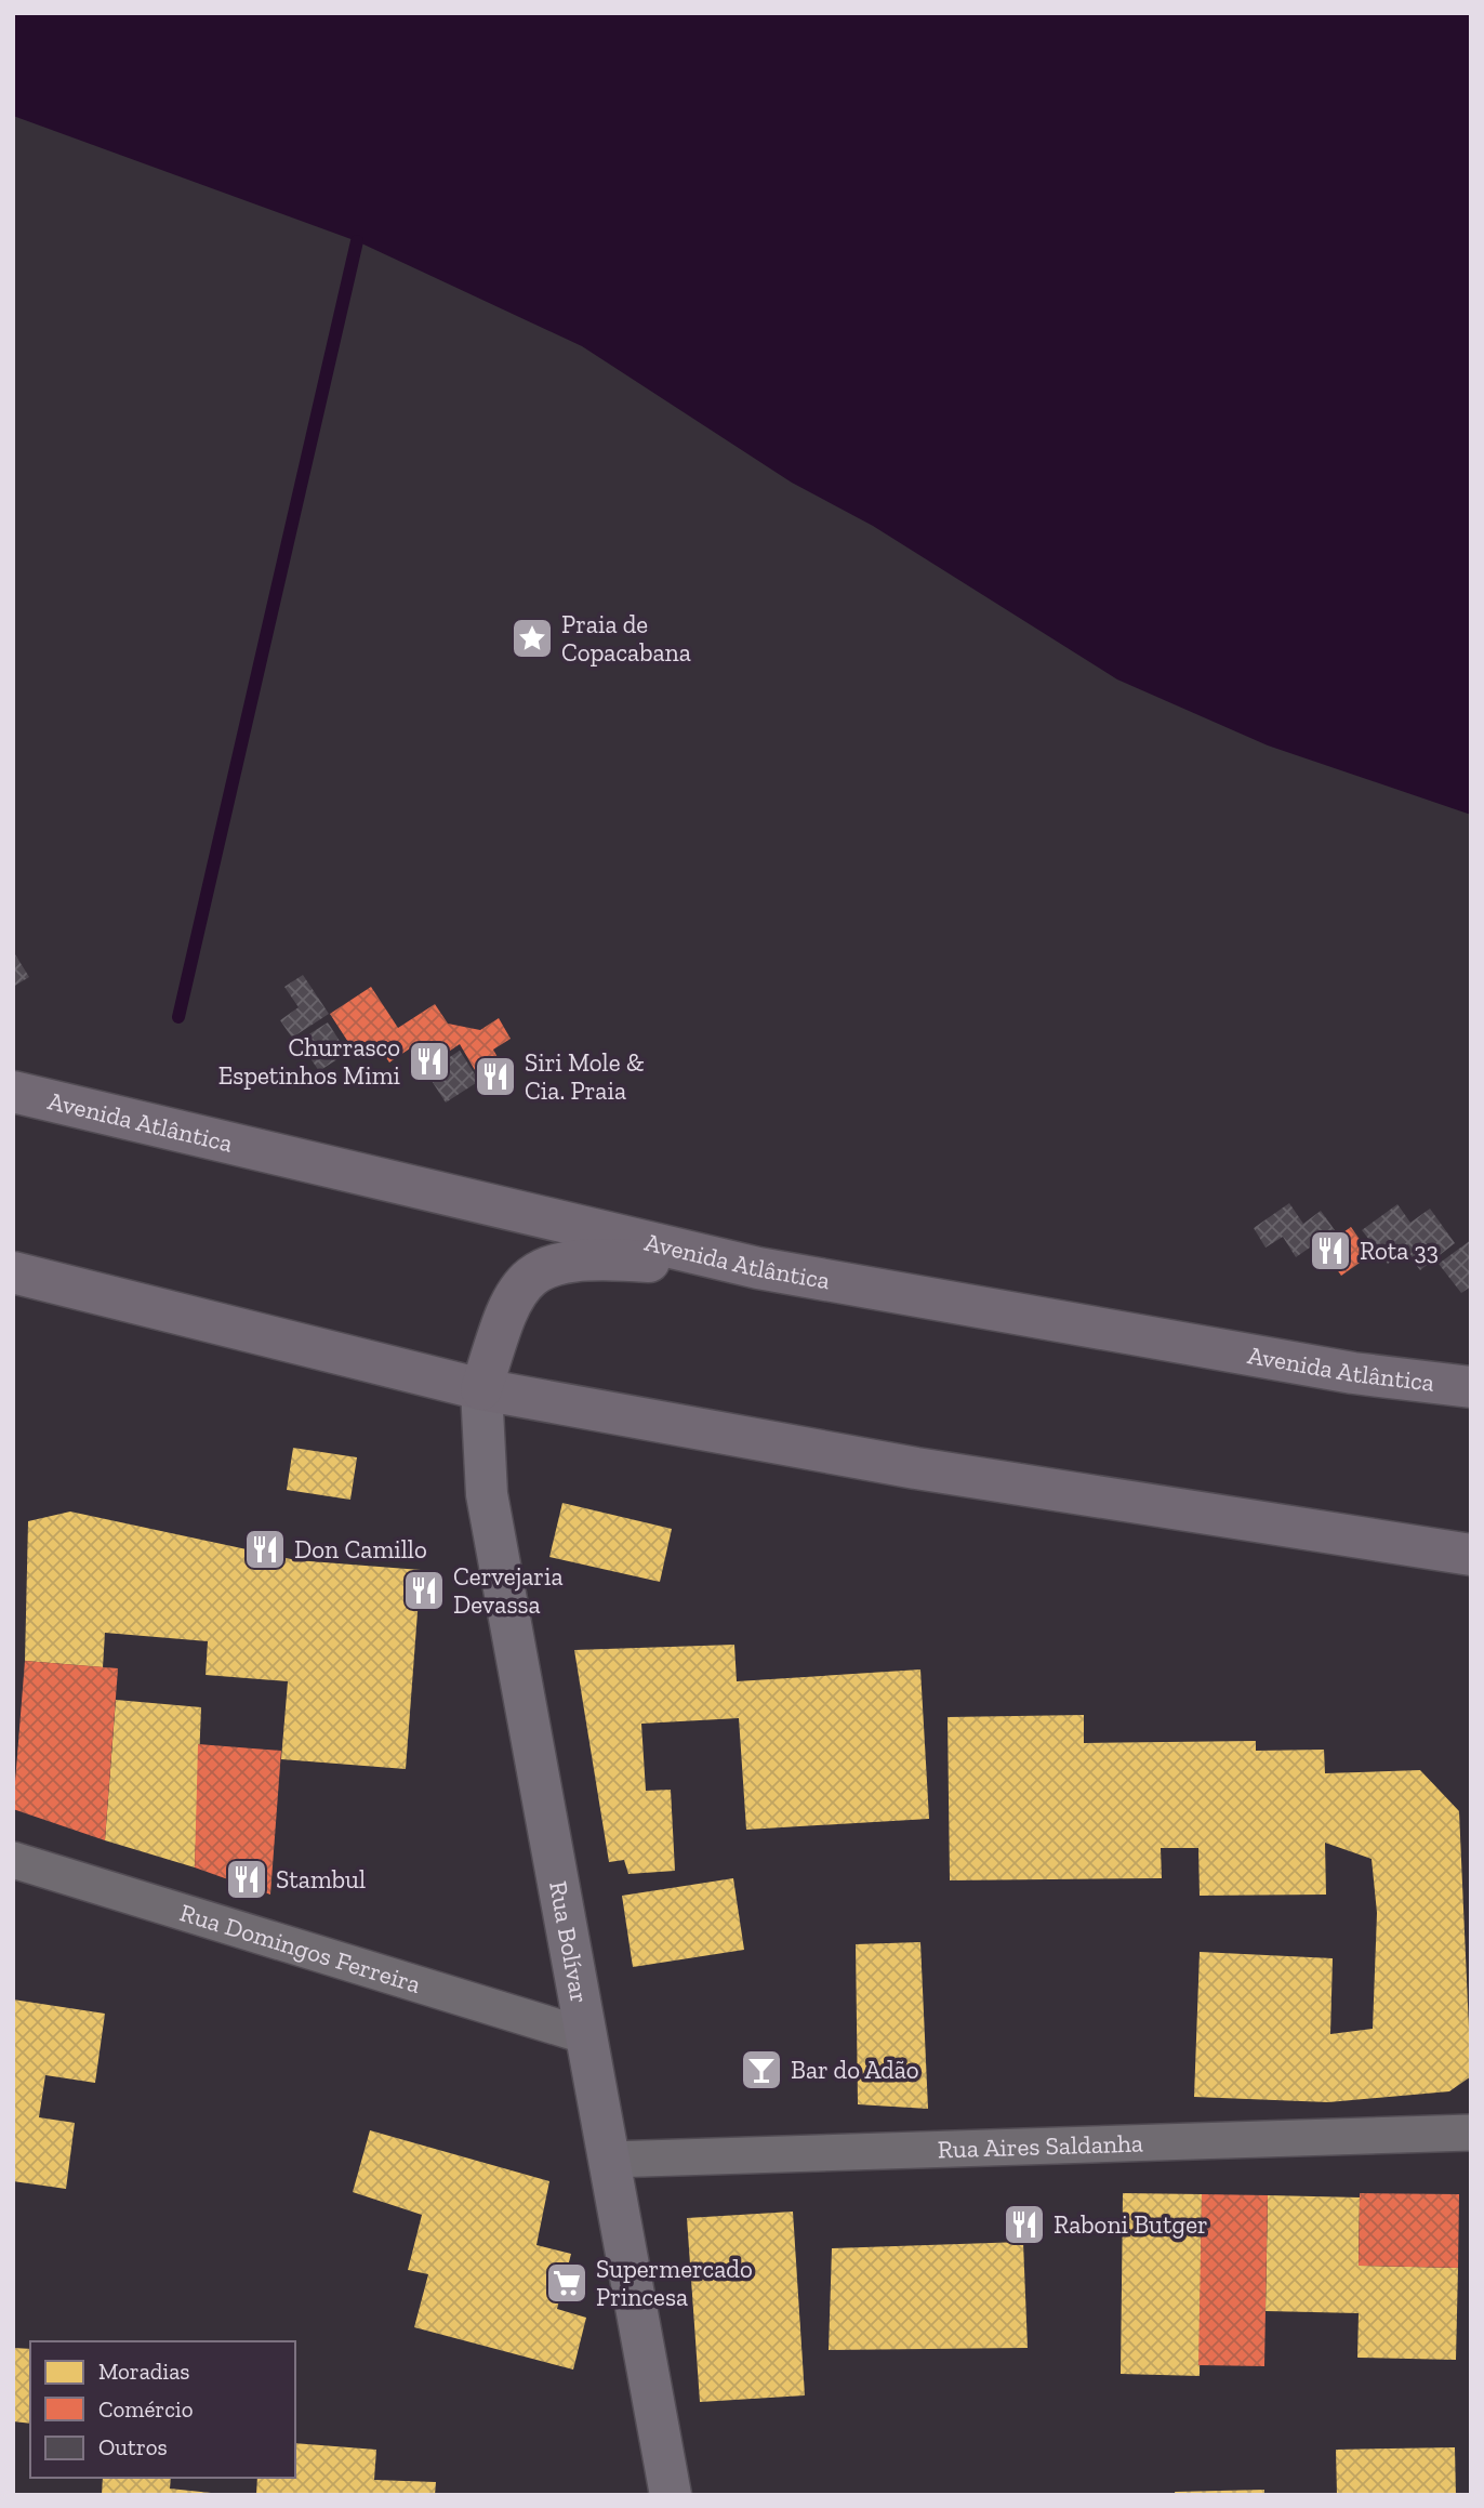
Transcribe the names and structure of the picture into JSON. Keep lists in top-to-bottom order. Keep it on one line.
{"streets":{"highway":["Avenida Atlântica"],"main road":["Rua Bolívar"],"street":["Rua Domingos Ferreira","Rua Aires Saldanha"]},"crossings":[["Rua Bolívar","Rua Domingos Ferreira"],["Rua Bolívar","Rua Aires Saldanha"]],"places":{"place":["Praia de Copacabana"],"restaurant":["Churrasco Espetinhos Mimi","Siri Mole & Cia. Praia","Rota 33","Don Camillo","Cervejaria Devassa","Stambul","Raboni Butger"],"bar":["Bar do Adão"],"supermarket":["Supermercado Princesa"]},"legend":["Moradias","Comércio","Outros"]}
